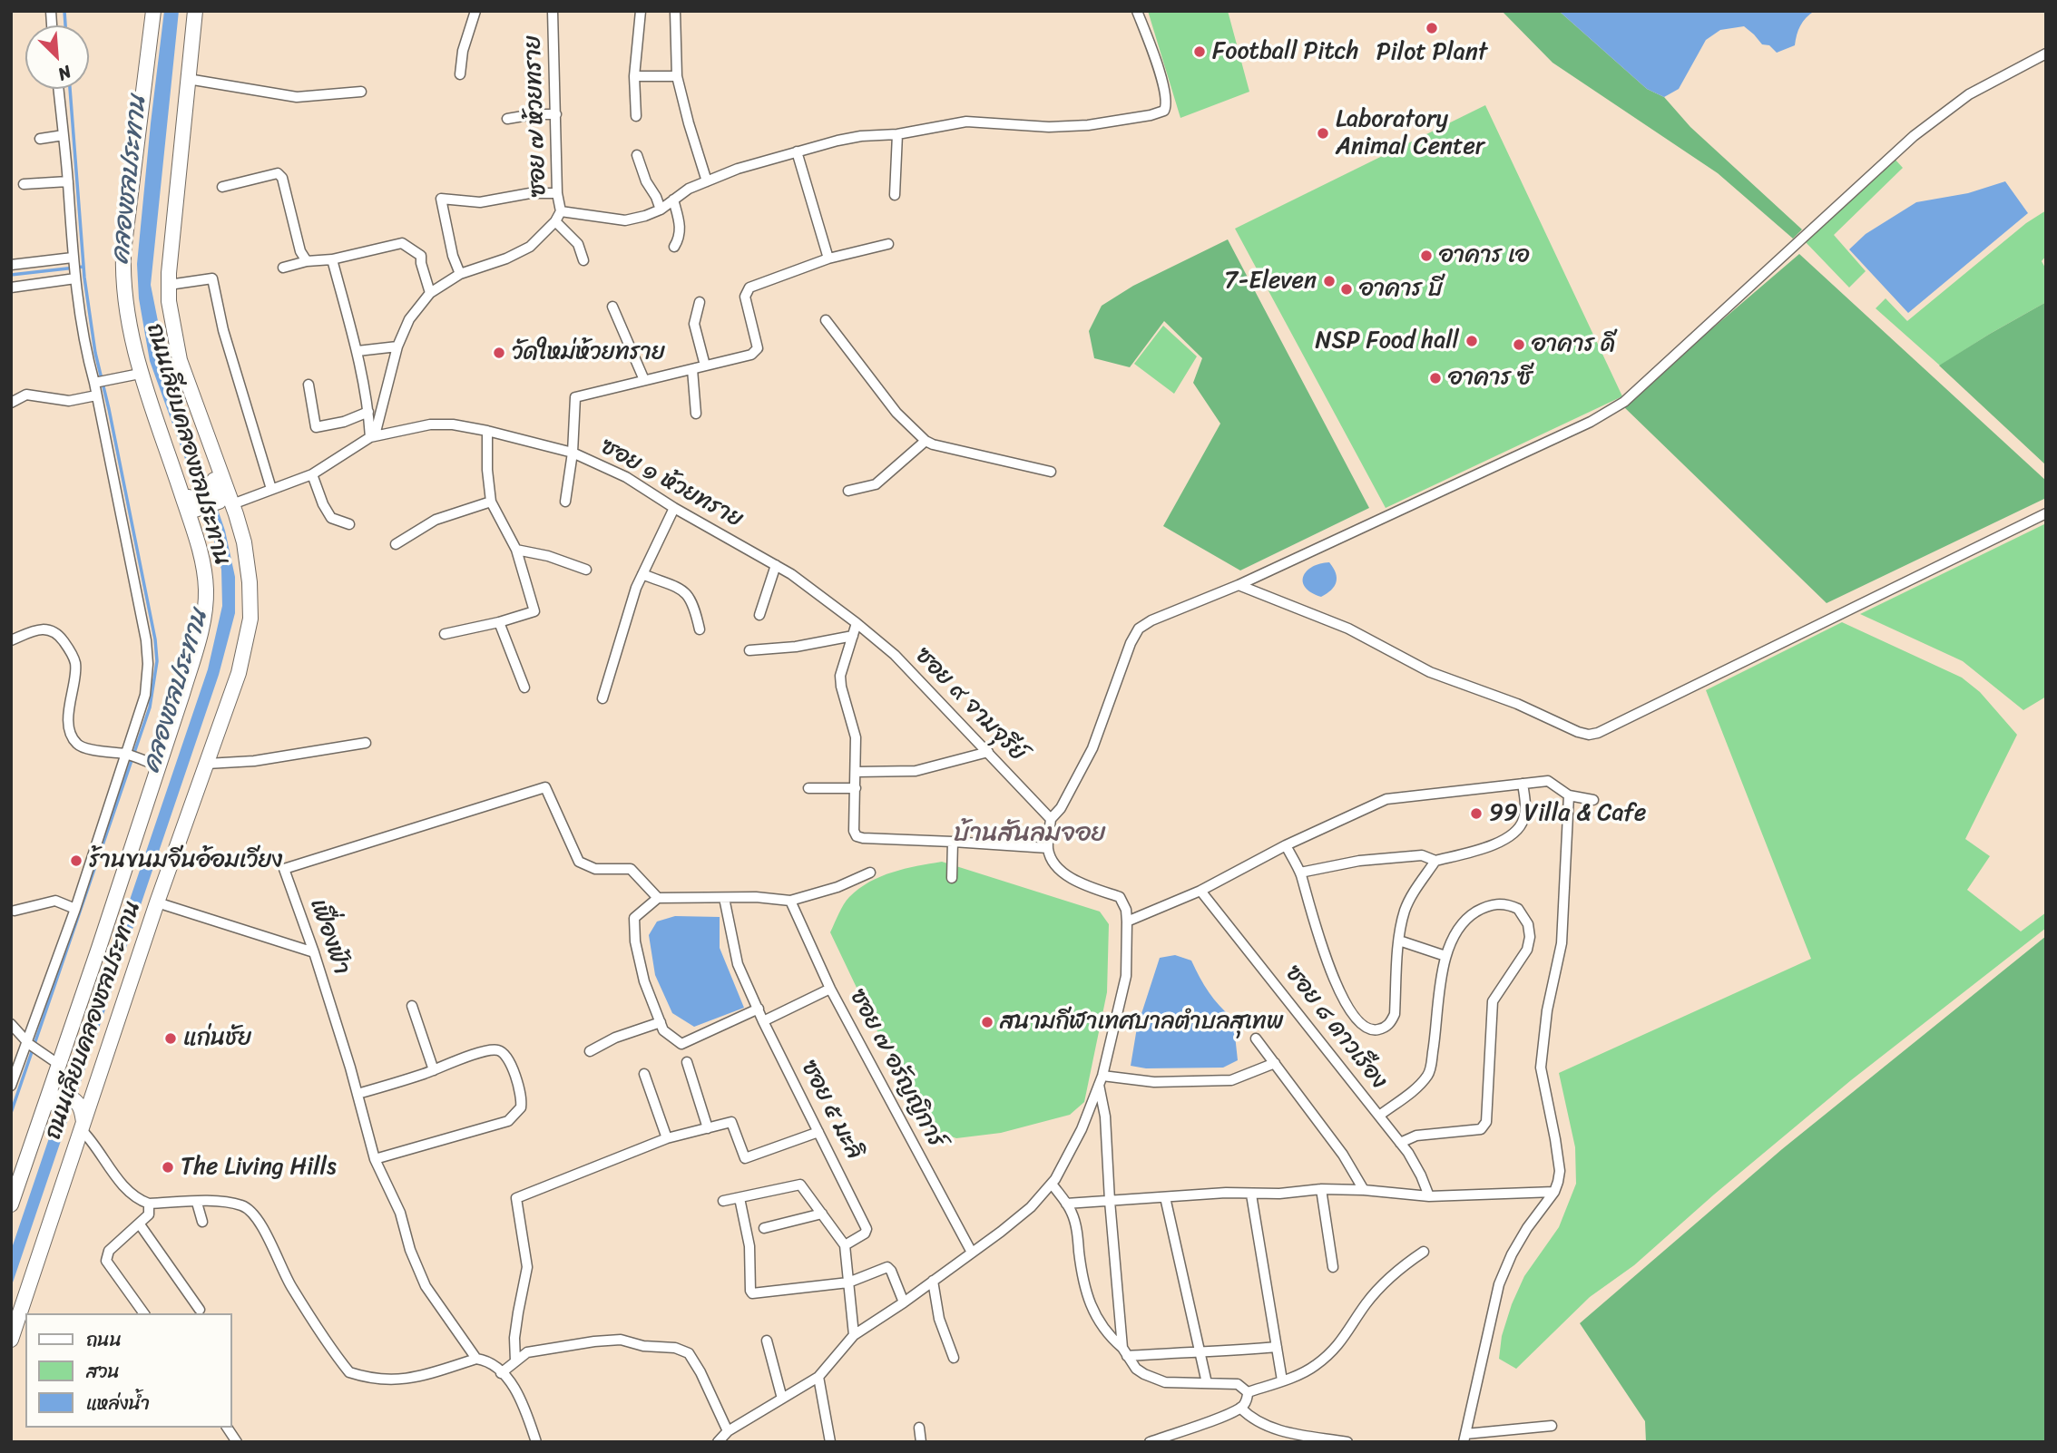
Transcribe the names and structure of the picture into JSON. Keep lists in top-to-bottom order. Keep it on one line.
{"streets":{"main road":["ถนนเลียบคลองชลประทาน"],"street":["ซอย ๗ ห้วยทราย","ซอย ๑ ห้วยทราย","ซอย ๙ จามจุรีย์","เฟื่องฟ้า","ซอย ๘ ดาวเรือง","ซอย ๗ อรัญญิการ์","ซอย ๕ มะลิ"]},"crossings":[["ซอย ๗ ห้วยทราย","ซอย ๑ ห้วยทราย"],["ถนนเลียบคลองชลประทาน","ซอย ๑ ห้วยทราย"],["ซอย ๑ ห้วยทราย","ซอย ๙ จามจุรีย์"]],"districts":["บ้านสันลมจอย"],"water":["คลองชลประทาน"],"places":["Pilot Plant","Football Pitch","Laboratory Animal Center","อาคาร เอ","7-Eleven","อาคาร บี","NSP Food hall","อาคาร ดี","วัดใหม่ห้วยทราย","อาคาร ซี","99 Villa & Cafe","ร้านขนมจีนอ้อมเวียง","สนามกีฬาเทศบาลตำบลสุเทพ","แก่นชัย","The Living Hills"],"legend":["ถนน","สวน","แหล่งน้ำ"],"north":"bottom right"}
